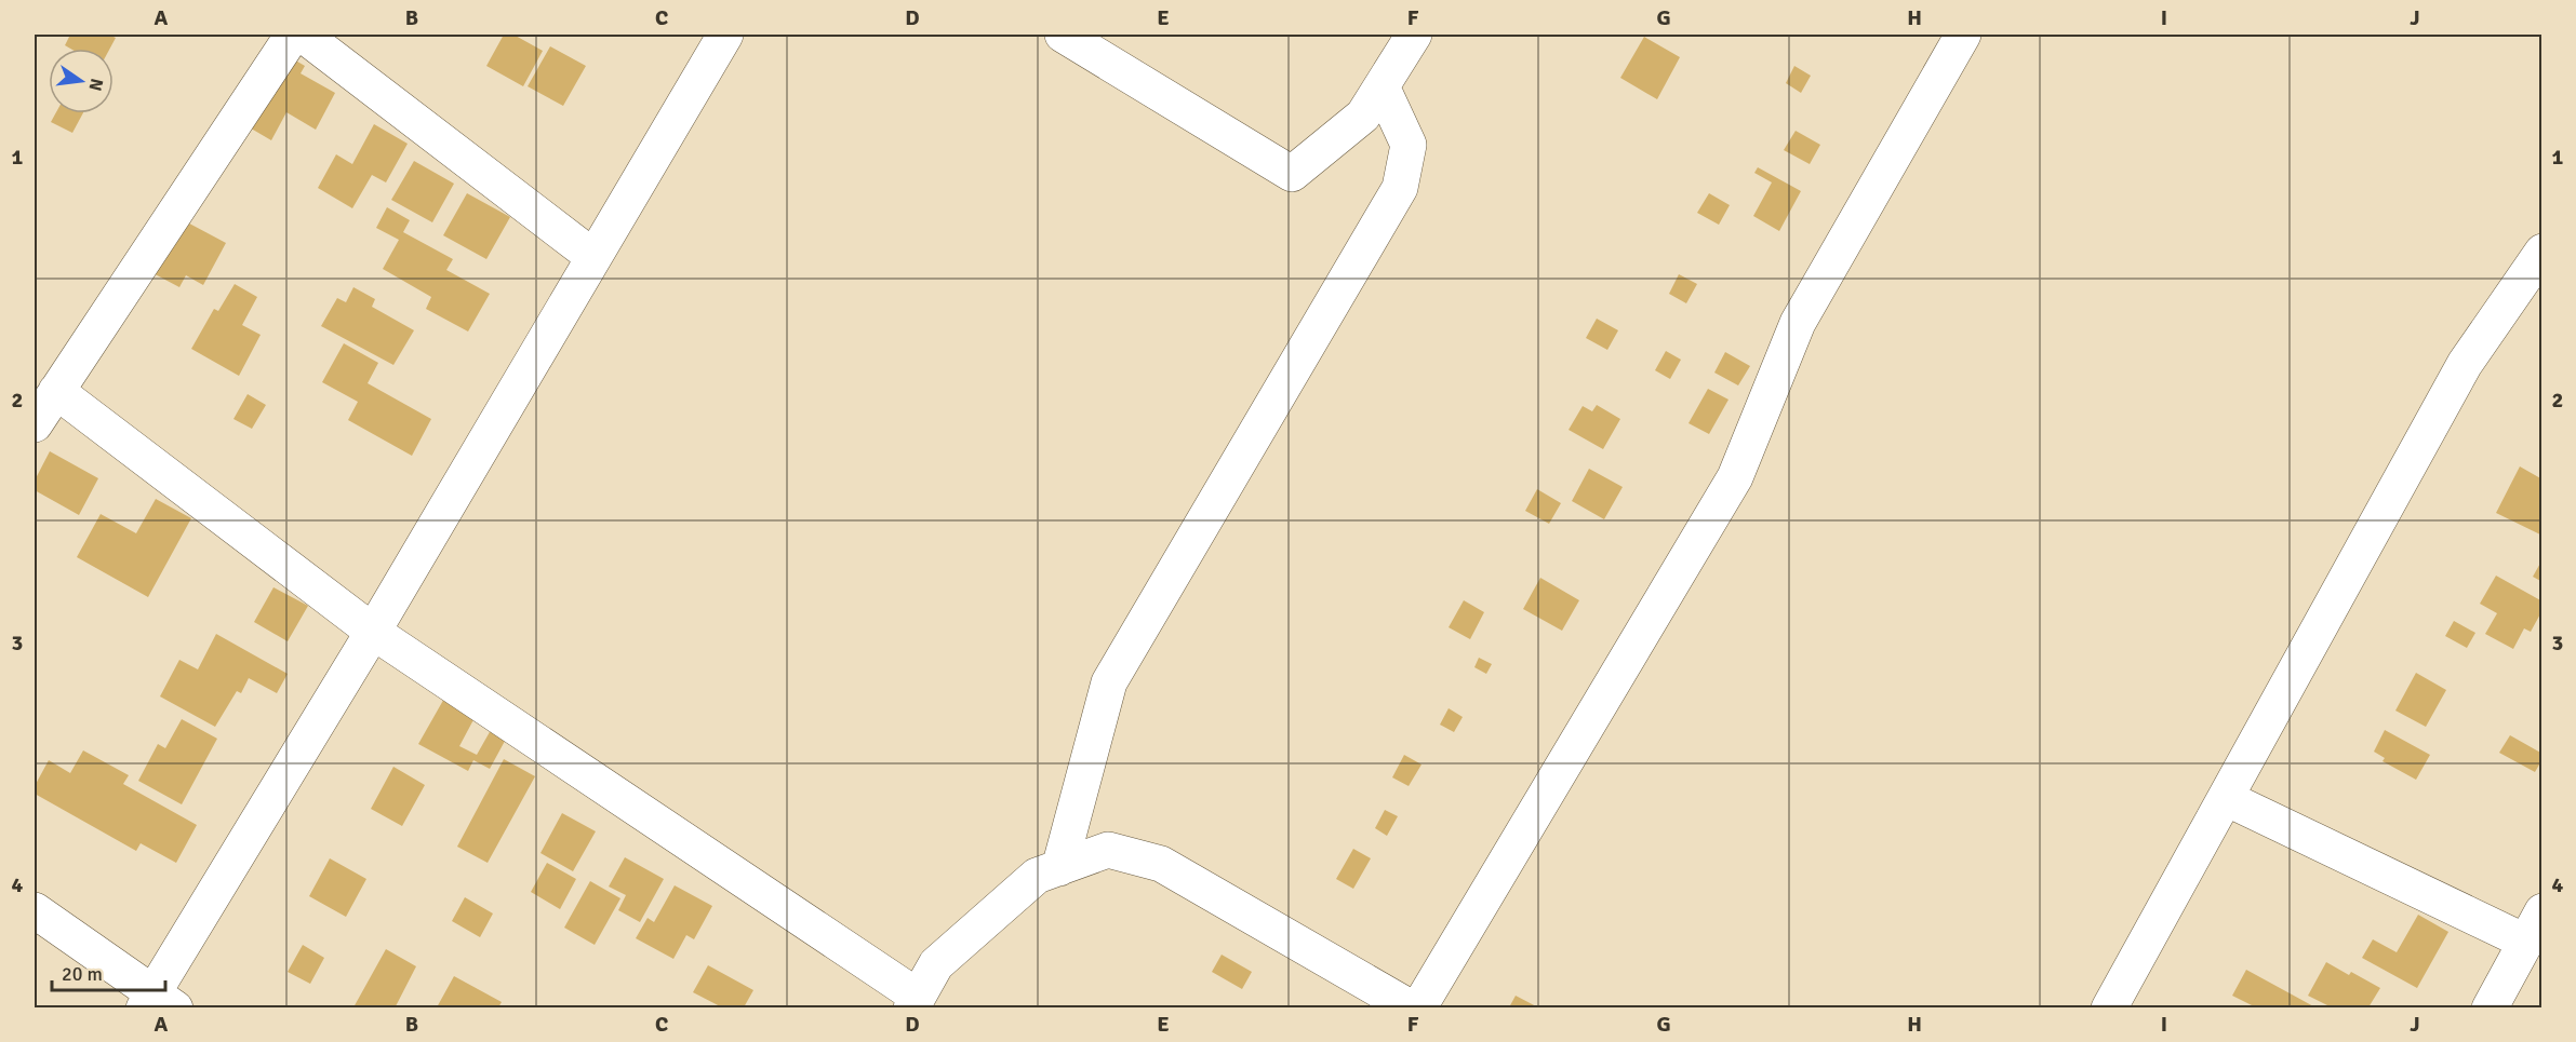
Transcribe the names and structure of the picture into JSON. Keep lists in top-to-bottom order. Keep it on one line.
{"scale_bar":"20 m","north":"right","grid":{"columns":["A","B","C","D","E","F","G","H","I","J"],"rows":["1","2","3","4"]}}
